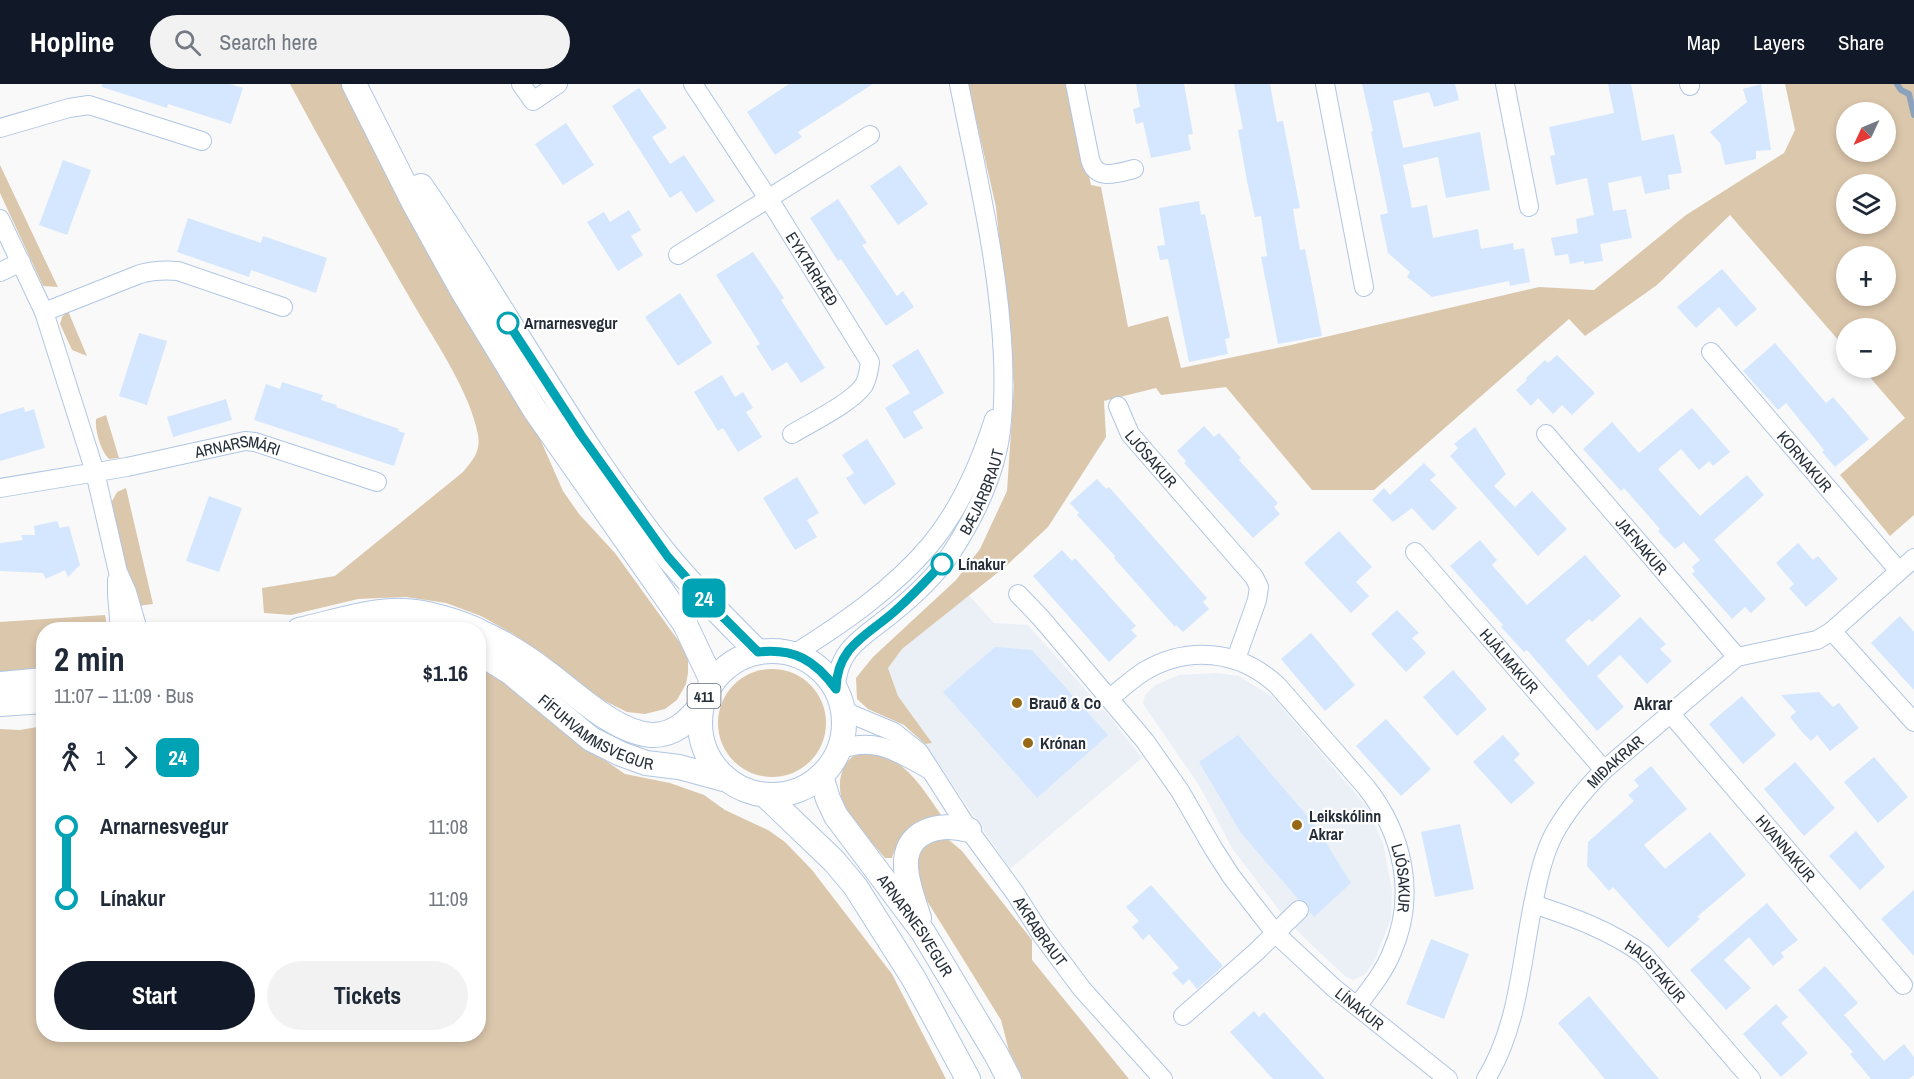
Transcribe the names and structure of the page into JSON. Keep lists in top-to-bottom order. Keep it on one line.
{"streets":{"main road":["411","FÍFUHVAMMSVEGUR","ARNARNESVEGUR"],"street":["EYKTARHÆÐ","ARNARSMÁRI","LJÓSAKUR","KORNAKUR","BÆJARBRAUT","JAFNAKUR","HJÁLMAKUR","MIÐAKRAR","HVANNAKUR","AKRABRAUT","HAUSTAKUR","LÍNAKUR"]},"crossings":[["LJÓSAKUR","LÍNAKUR"],["KORNAKUR","MIÐAKRAR"],["BÆJARBRAUT","411"],["BÆJARBRAUT","FÍFUHVAMMSVEGUR"],["BÆJARBRAUT","ARNARNESVEGUR"],["BÆJARBRAUT","AKRABRAUT"],["JAFNAKUR","MIÐAKRAR"],["HJÁLMAKUR","MIÐAKRAR"],["411","FÍFUHVAMMSVEGUR"],["411","ARNARNESVEGUR"],["411","AKRABRAUT"],["FÍFUHVAMMSVEGUR","ARNARNESVEGUR"],["FÍFUHVAMMSVEGUR","AKRABRAUT"],["MIÐAKRAR","HVANNAKUR"],["MIÐAKRAR","HAUSTAKUR"],["ARNARNESVEGUR","AKRABRAUT"]],"districts":["Akrar"],"places":["Arnarnesvegur","Línakur","Brauð & Co","Krónan","Leikskólinn Akrar"],"lines":["bus line 24"],"north":"bottom left","page":{"header":"Hopline","search":"Search here","nav":["Map","Layers","Share"],"on_map":"24","map_buttons":["+","−"],"heading":["2 min","11:07 – 11:09 · Bus","$1.16"],"legs":["1","24"],"list":[{"name":"Arnarnesvegur","value":"11:08"},{"name":"Línakur","value":"11:09"}],"buttons":["Start","Tickets"]}}
